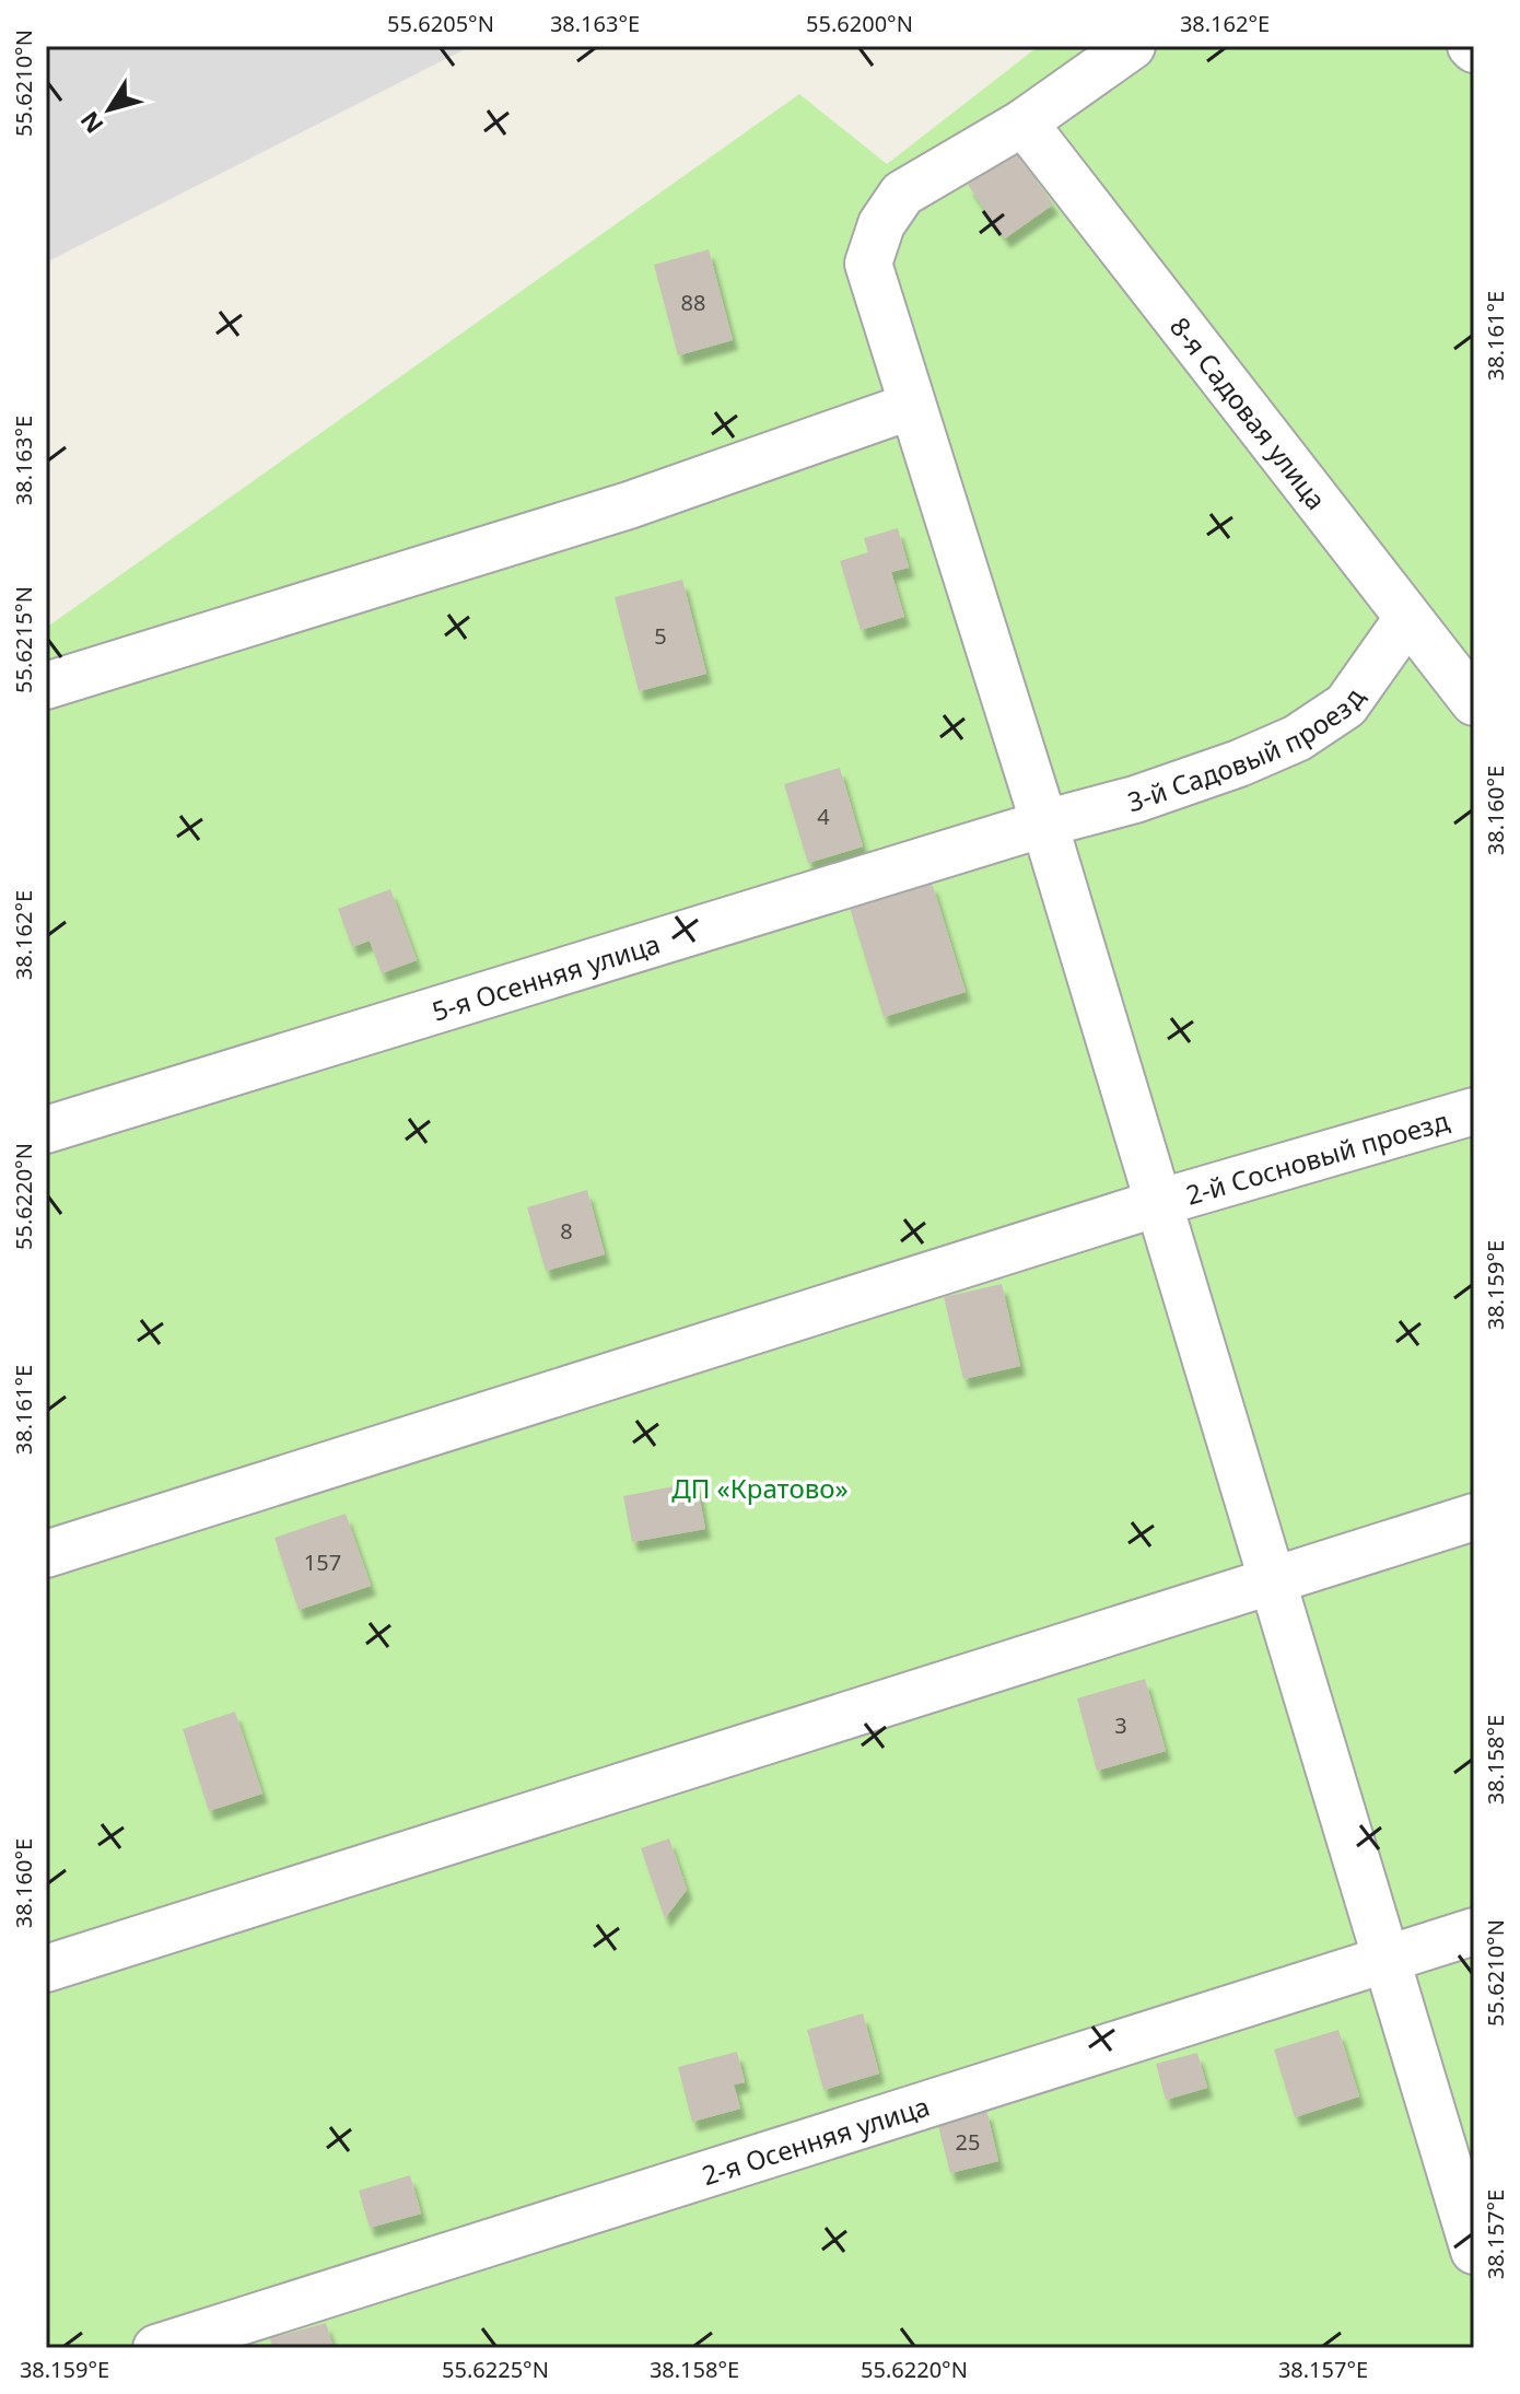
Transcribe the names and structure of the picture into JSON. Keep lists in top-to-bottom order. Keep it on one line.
{"streets":{"street":["8-я Садовая улица","3-й Садовый проезд","5-я Осенняя улица","2-й Сосновый проезд","2-я Осенняя улица"]},"crossings":[["8-я Садовая улица","3-й Садовый проезд"],["3-й Садовый проезд","5-я Осенняя улица"]],"parks":["ДП «Кратово»"],"house_numbers":["88","5","4","8","157","3","25"],"north":"bottom left","coordinates":["55.6205°N","38.163°E","55.6200°N","38.162°E","55.6210°N","38.161°E","55.6215°N","38.160°E","55.6220°N","38.159°E","38.158°E","38.157°E","55.6225°N"]}
